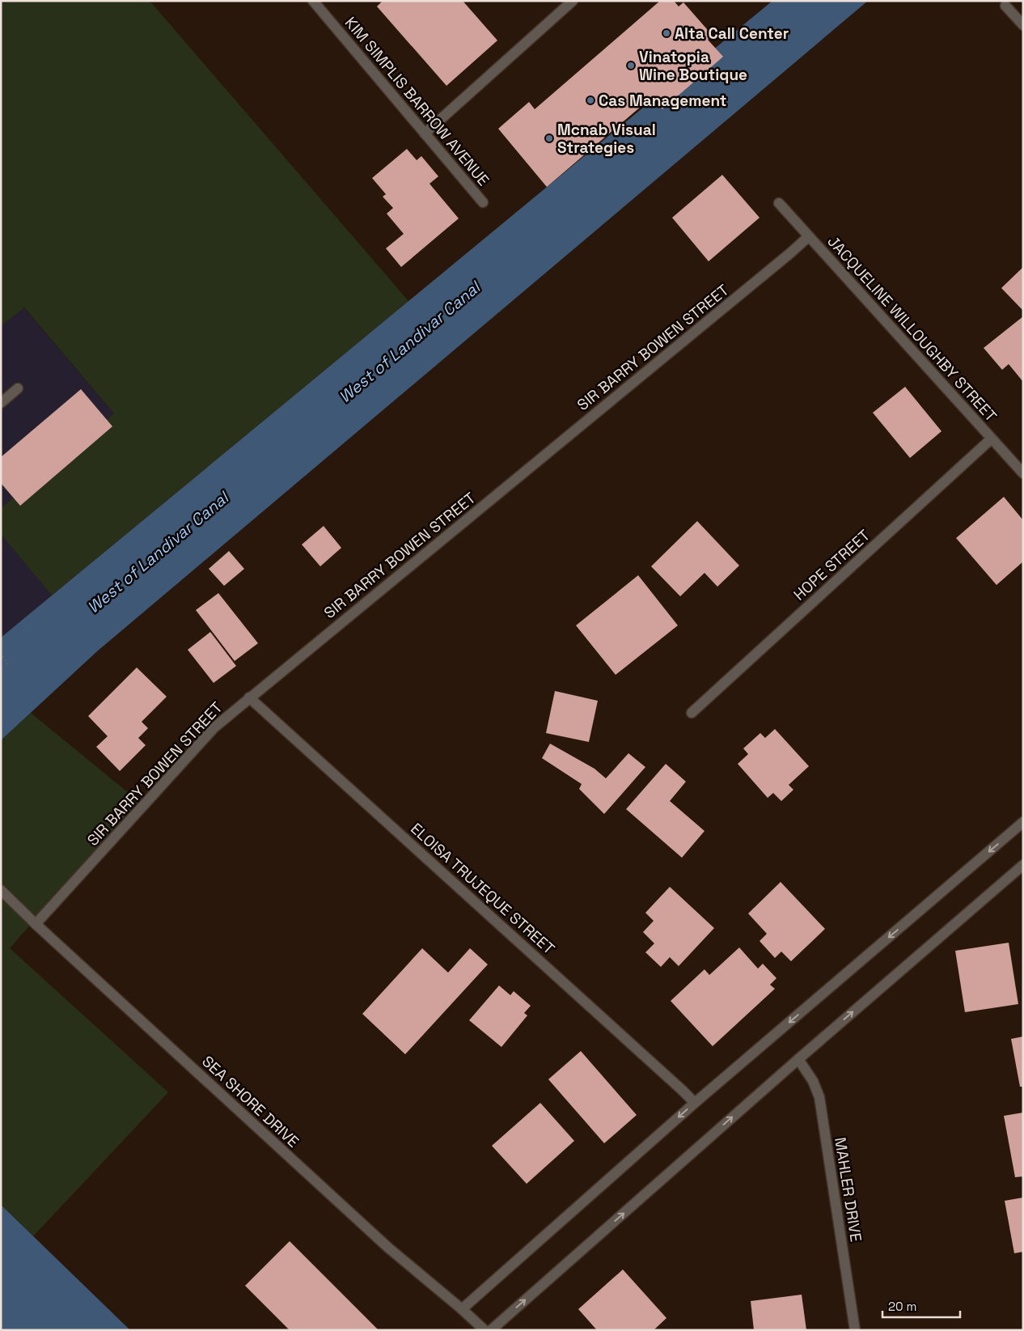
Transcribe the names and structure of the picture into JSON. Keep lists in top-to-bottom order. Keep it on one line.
{"streets":{"street":["KIM SIMPLIS BARROW AVENUE","JACQUELINE WILLOUGHBY STREET","SIR BARRY BOWEN STREET","HOPE STREET","ELOISA TRUJEQUE STREET","SEA SHORE DRIVE","MAHLER DRIVE"]},"crossings":[["JACQUELINE WILLOUGHBY STREET","SIR BARRY BOWEN STREET"],["JACQUELINE WILLOUGHBY STREET","HOPE STREET"],["SIR BARRY BOWEN STREET","ELOISA TRUJEQUE STREET"],["SIR BARRY BOWEN STREET","SEA SHORE DRIVE"]],"water":["West of Landivar Canal"],"places":["Alta Call Center","Vinatopia Wine Boutique","Cas Management","Mcnab Visual Strategies"],"scale_bar":"20 m"}
